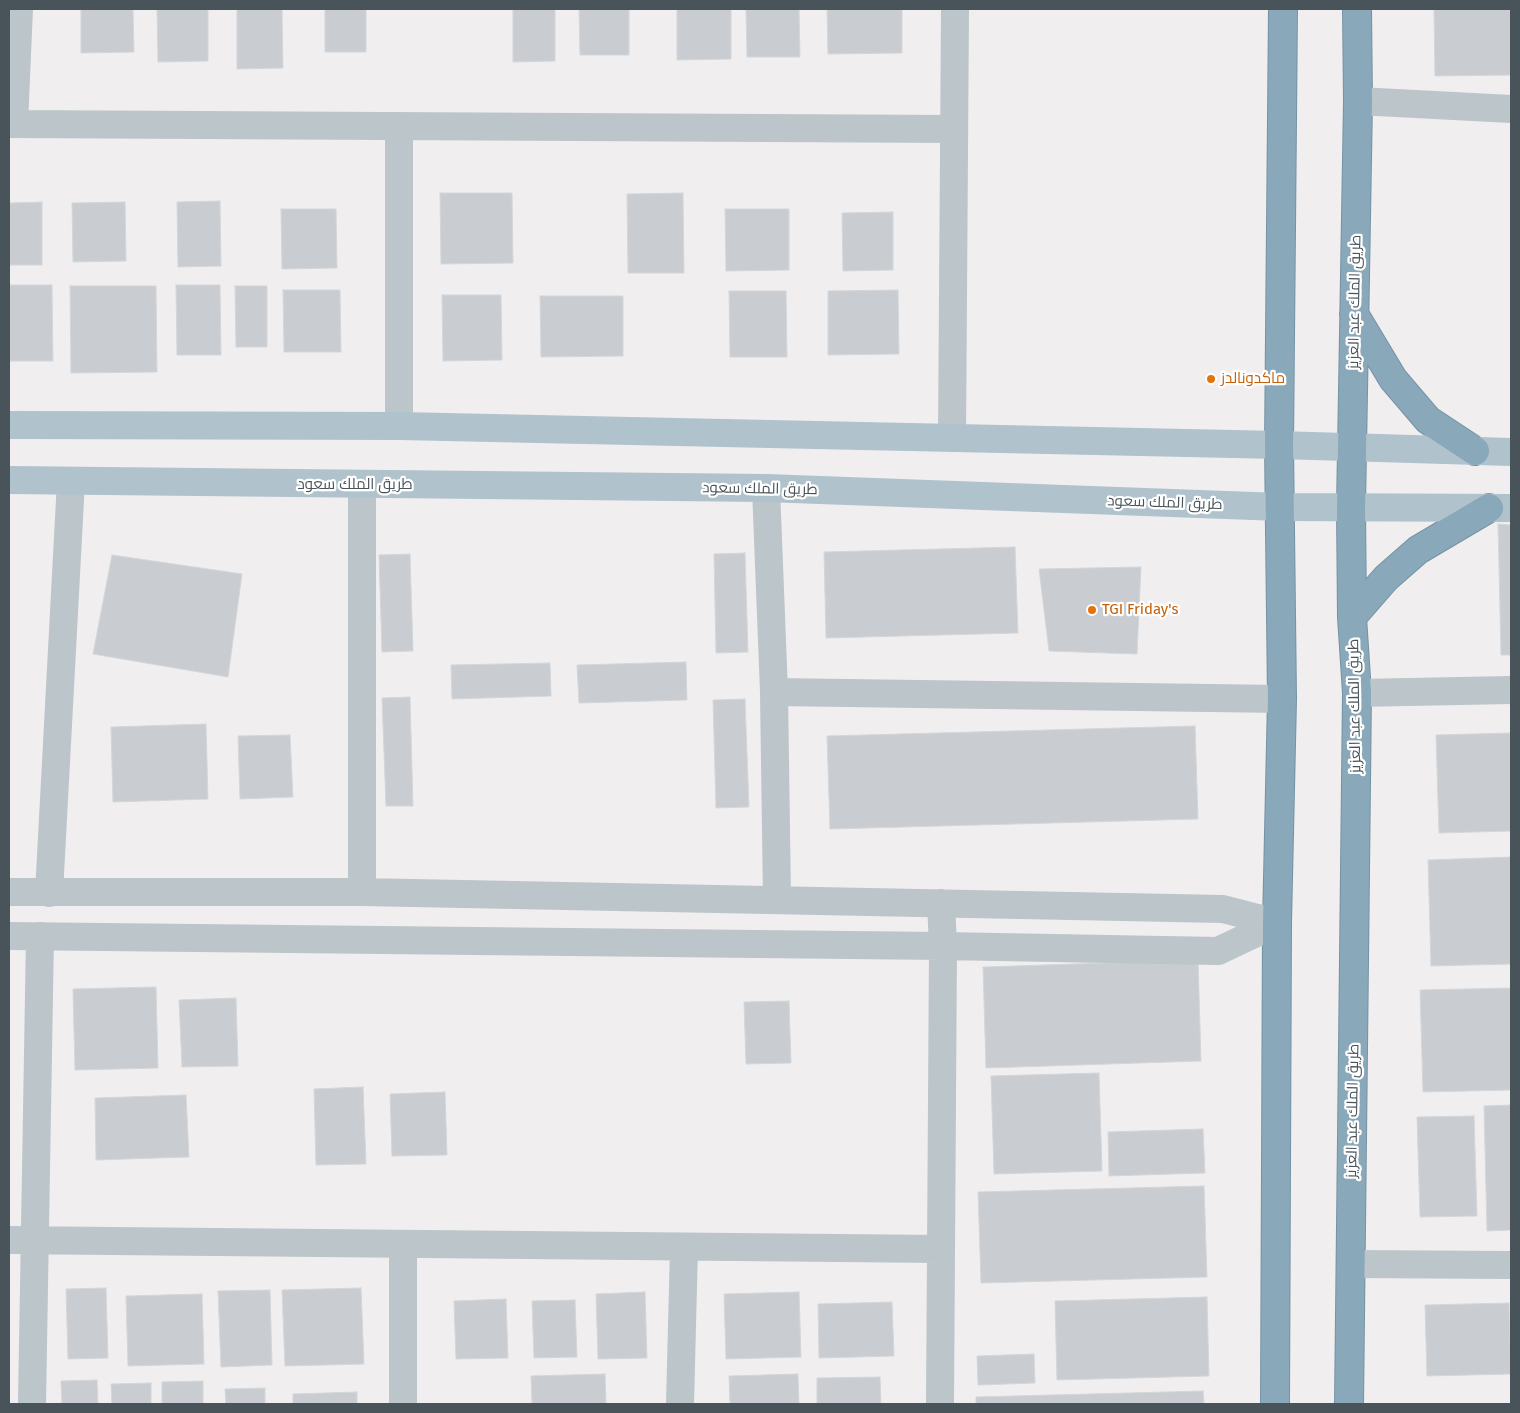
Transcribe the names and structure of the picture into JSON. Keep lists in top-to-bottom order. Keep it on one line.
{"streets":{"highway":["طريق الملك عبد العزيز"],"main road":["طريق الملك سعود"]},"crossings":[["طريق الملك عبد العزيز","طريق الملك سعود"]],"places":["ماكدونالدز","TGI Friday's"]}
